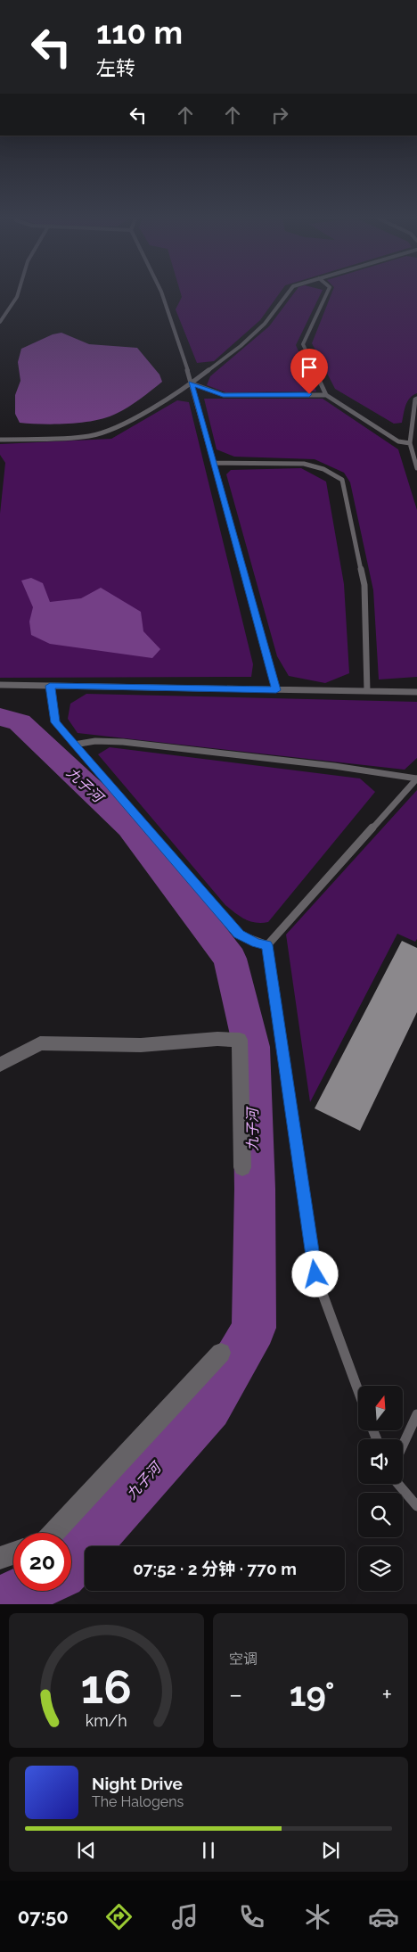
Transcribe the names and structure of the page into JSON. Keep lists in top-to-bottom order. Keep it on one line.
{"water":["九子河"],"north":"top","page":{"turn":["110 m","左转"],"limit":"20","trip":"07:52 · 2 分钟 · 770 m","tile":"空调","heat":["−","19°","+"],"song":["Night Drive","The Halogens"],"tabs":"07:50","gauge":["16","km/h"]}}
